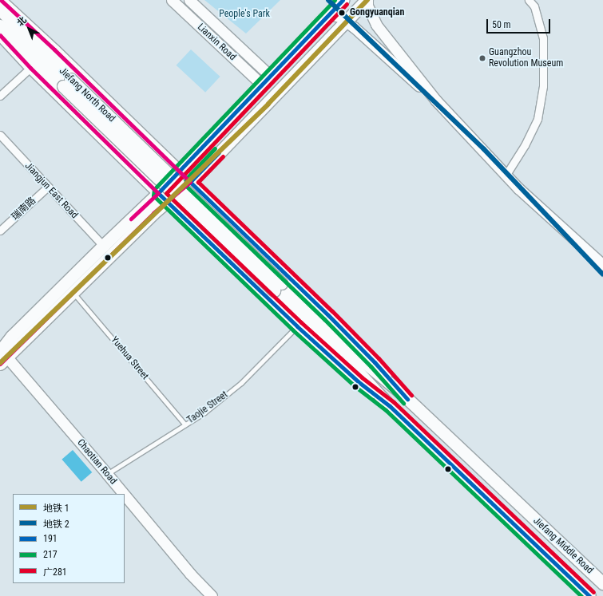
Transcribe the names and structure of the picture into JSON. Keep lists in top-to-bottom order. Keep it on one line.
{"streets":{"main road":["Lianxin Road","Jiefang North Road","Chaotian Road","Jiefang Middle Road"],"street":["Jiangjun East Road","瑞南路"],"lane":["Yuehua Street","Taojie Street"]},"crossings":[["Jiefang North Road","Jiefang Middle Road"],["Jiangjun East Road","瑞南路"],["Yuehua Street","Taojie Street"],["Taojie Street","Chaotian Road"]],"parks":["People's Park"],"places":["Gongyuanqian","Guangzhou Revolution Museum"],"lines":["metro line 1","metro line 2","transit line 191","transit line 217","transit line 广281"],"legend":["地铁 1","地铁 2","191","217","广281"],"scale_bar":"50 m","north":"top left"}
